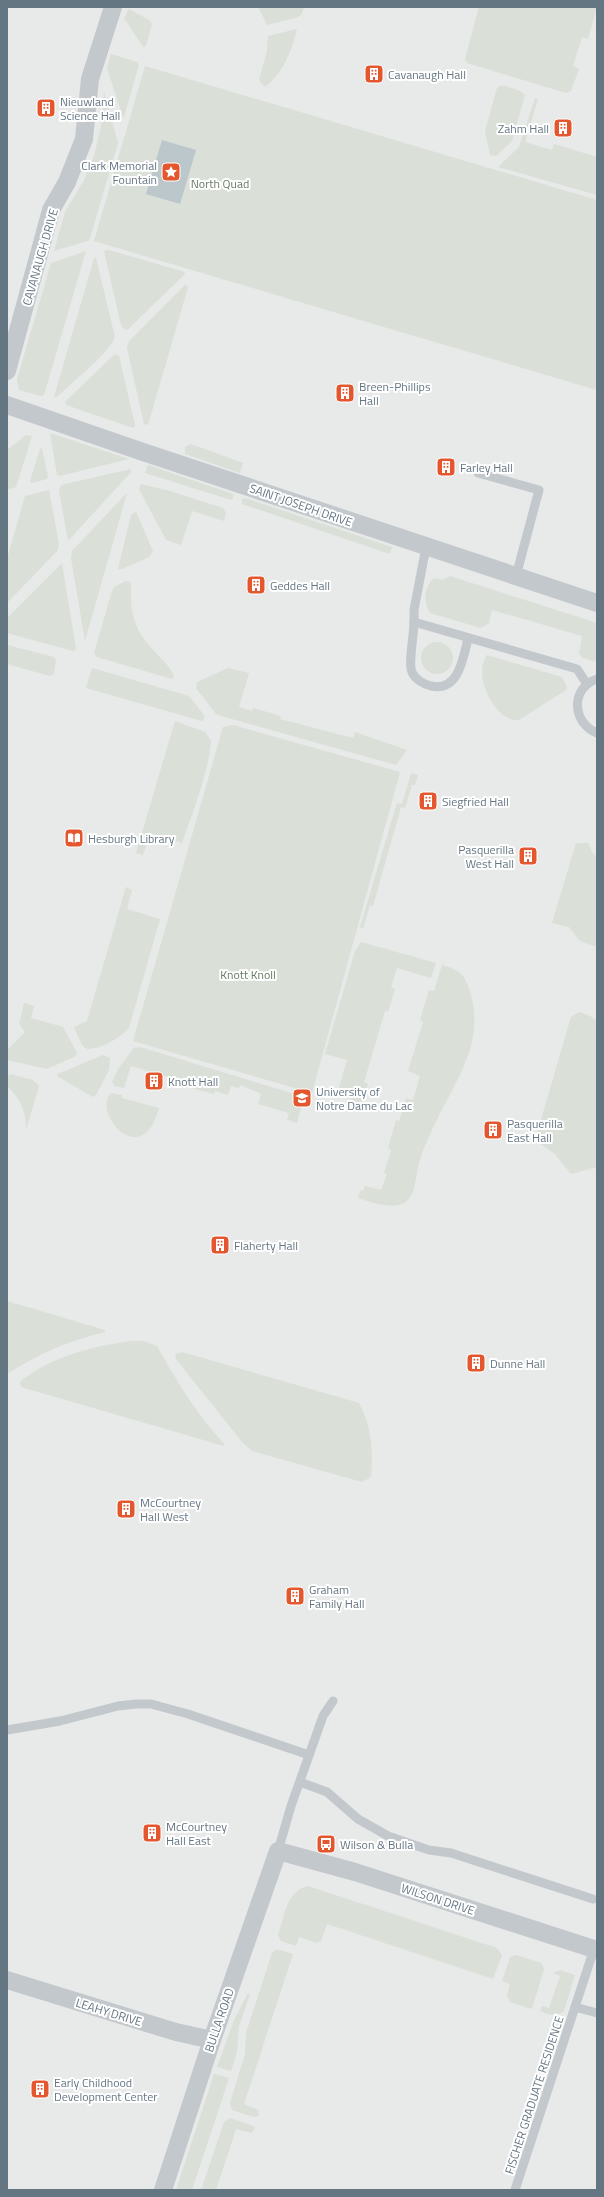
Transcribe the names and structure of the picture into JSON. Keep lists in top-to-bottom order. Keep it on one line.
{"streets":{"street":["CAVANAUGH DRIVE","SAINT JOSEPH DRIVE","WILSON DRIVE","LEAHY DRIVE","BULLA ROAD"],"lane":["FISCHER GRADUATE RESIDENCE"]},"crossings":[["WILSON DRIVE","BULLA ROAD"],["WILSON DRIVE","FISCHER GRADUATE RESIDENCE"],["LEAHY DRIVE","BULLA ROAD"]],"parks":["North Quad","Knott Knoll"],"places":{"building":["Cavanaugh Hall","Nieuwland Science Hall","Zahm Hall","Breen-Phillips Hall","Farley Hall","Geddes Hall","Siegfried Hall","Pasquerilla West Hall","Knott Hall","Pasquerilla East Hall","Flaherty Hall","Dunne Hall","McCourtney Hall West","Graham Family Hall","McCourtney Hall East","Early Childhood Development Center"],"place":["Clark Memorial Fountain"],"library":["Hesburgh Library"],"school or university":["University of Notre Dame du Lac"],"bus stop":["Wilson & Bulla"]}}
